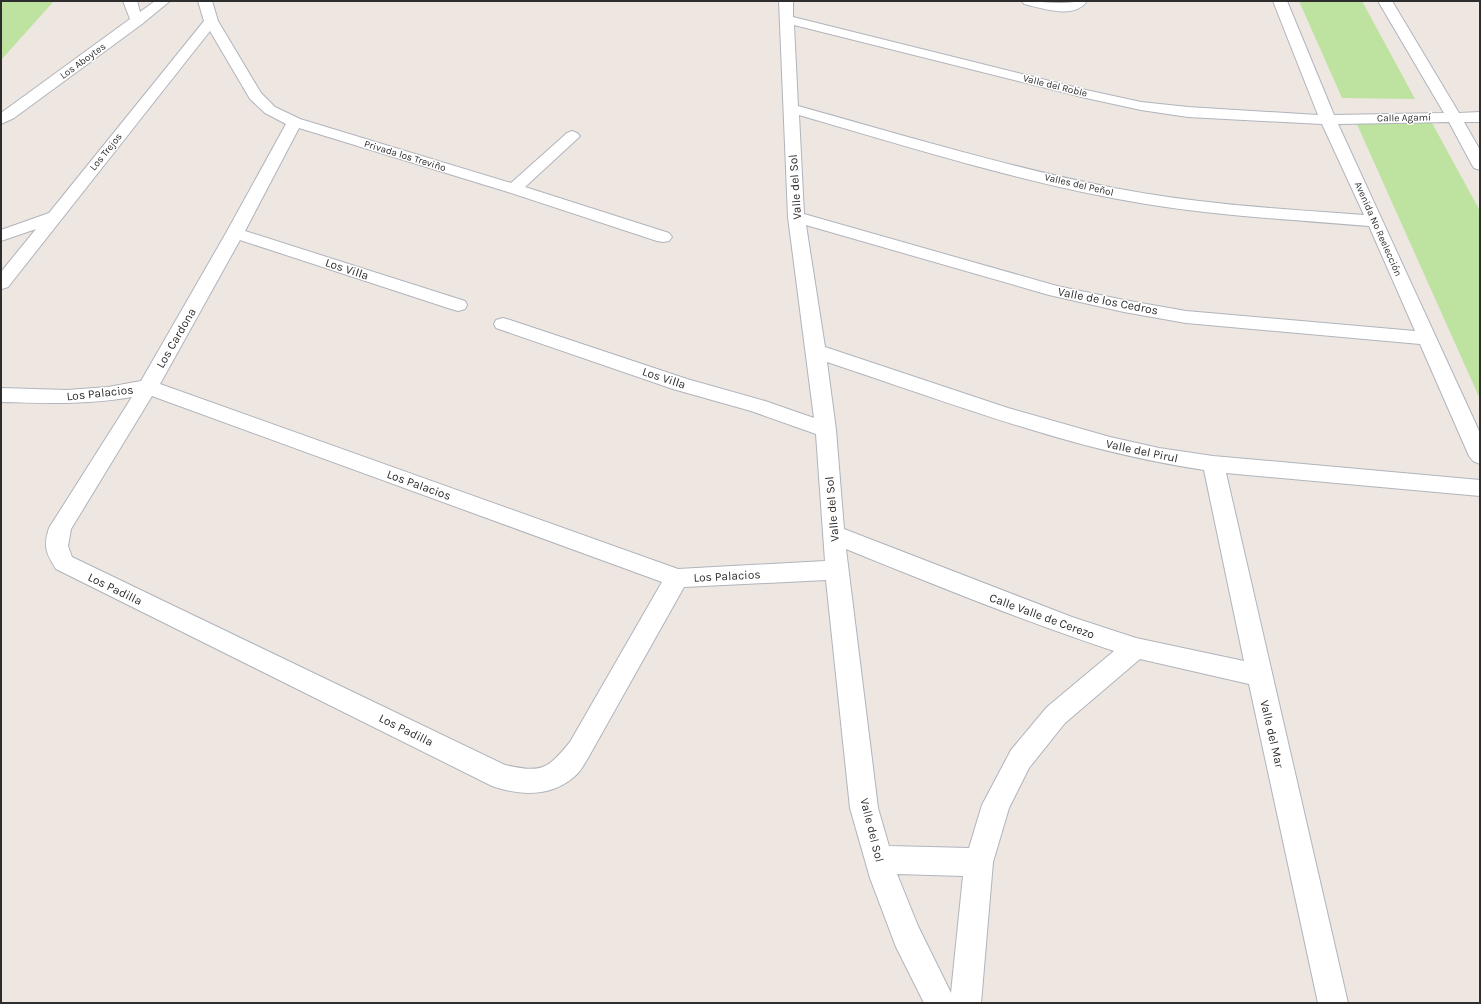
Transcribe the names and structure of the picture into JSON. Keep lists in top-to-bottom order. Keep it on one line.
{"streets":{"street":["Los Aboytes","Valle del Roble","Calle Agamí","Los Trejos","Privada los Treviño","Valles del Peñol","Valle del Sol","Avenida No Reelección","Los Villa","Valle de los Cedros","Los Cardona","Los Palacios","Valle del Pirul","Los Padilla","Calle Valle de Cerezo","Valle del Mar"]},"crossings":[["Valle del Roble","Calle Agamí"],["Valle del Roble","Valle del Sol"],["Valle del Roble","Avenida No Reelección"],["Calle Agamí","Avenida No Reelección"],["Los Trejos","Privada los Treviño"],["Privada los Treviño","Los Cardona"],["Valles del Peñol","Valle del Sol"],["Valles del Peñol","Avenida No Reelección"],["Valle del Sol","Los Villa"],["Valle del Sol","Valle de los Cedros"],["Valle del Sol","Los Palacios"],["Valle del Sol","Valle del Pirul"],["Valle del Sol","Calle Valle de Cerezo"],["Avenida No Reelección","Valle de los Cedros"],["Los Villa","Los Cardona"],["Los Cardona","Los Palacios"],["Los Cardona","Los Padilla"],["Los Palacios","Los Padilla"],["Valle del Pirul","Valle del Mar"],["Calle Valle de Cerezo","Valle del Mar"]]}
